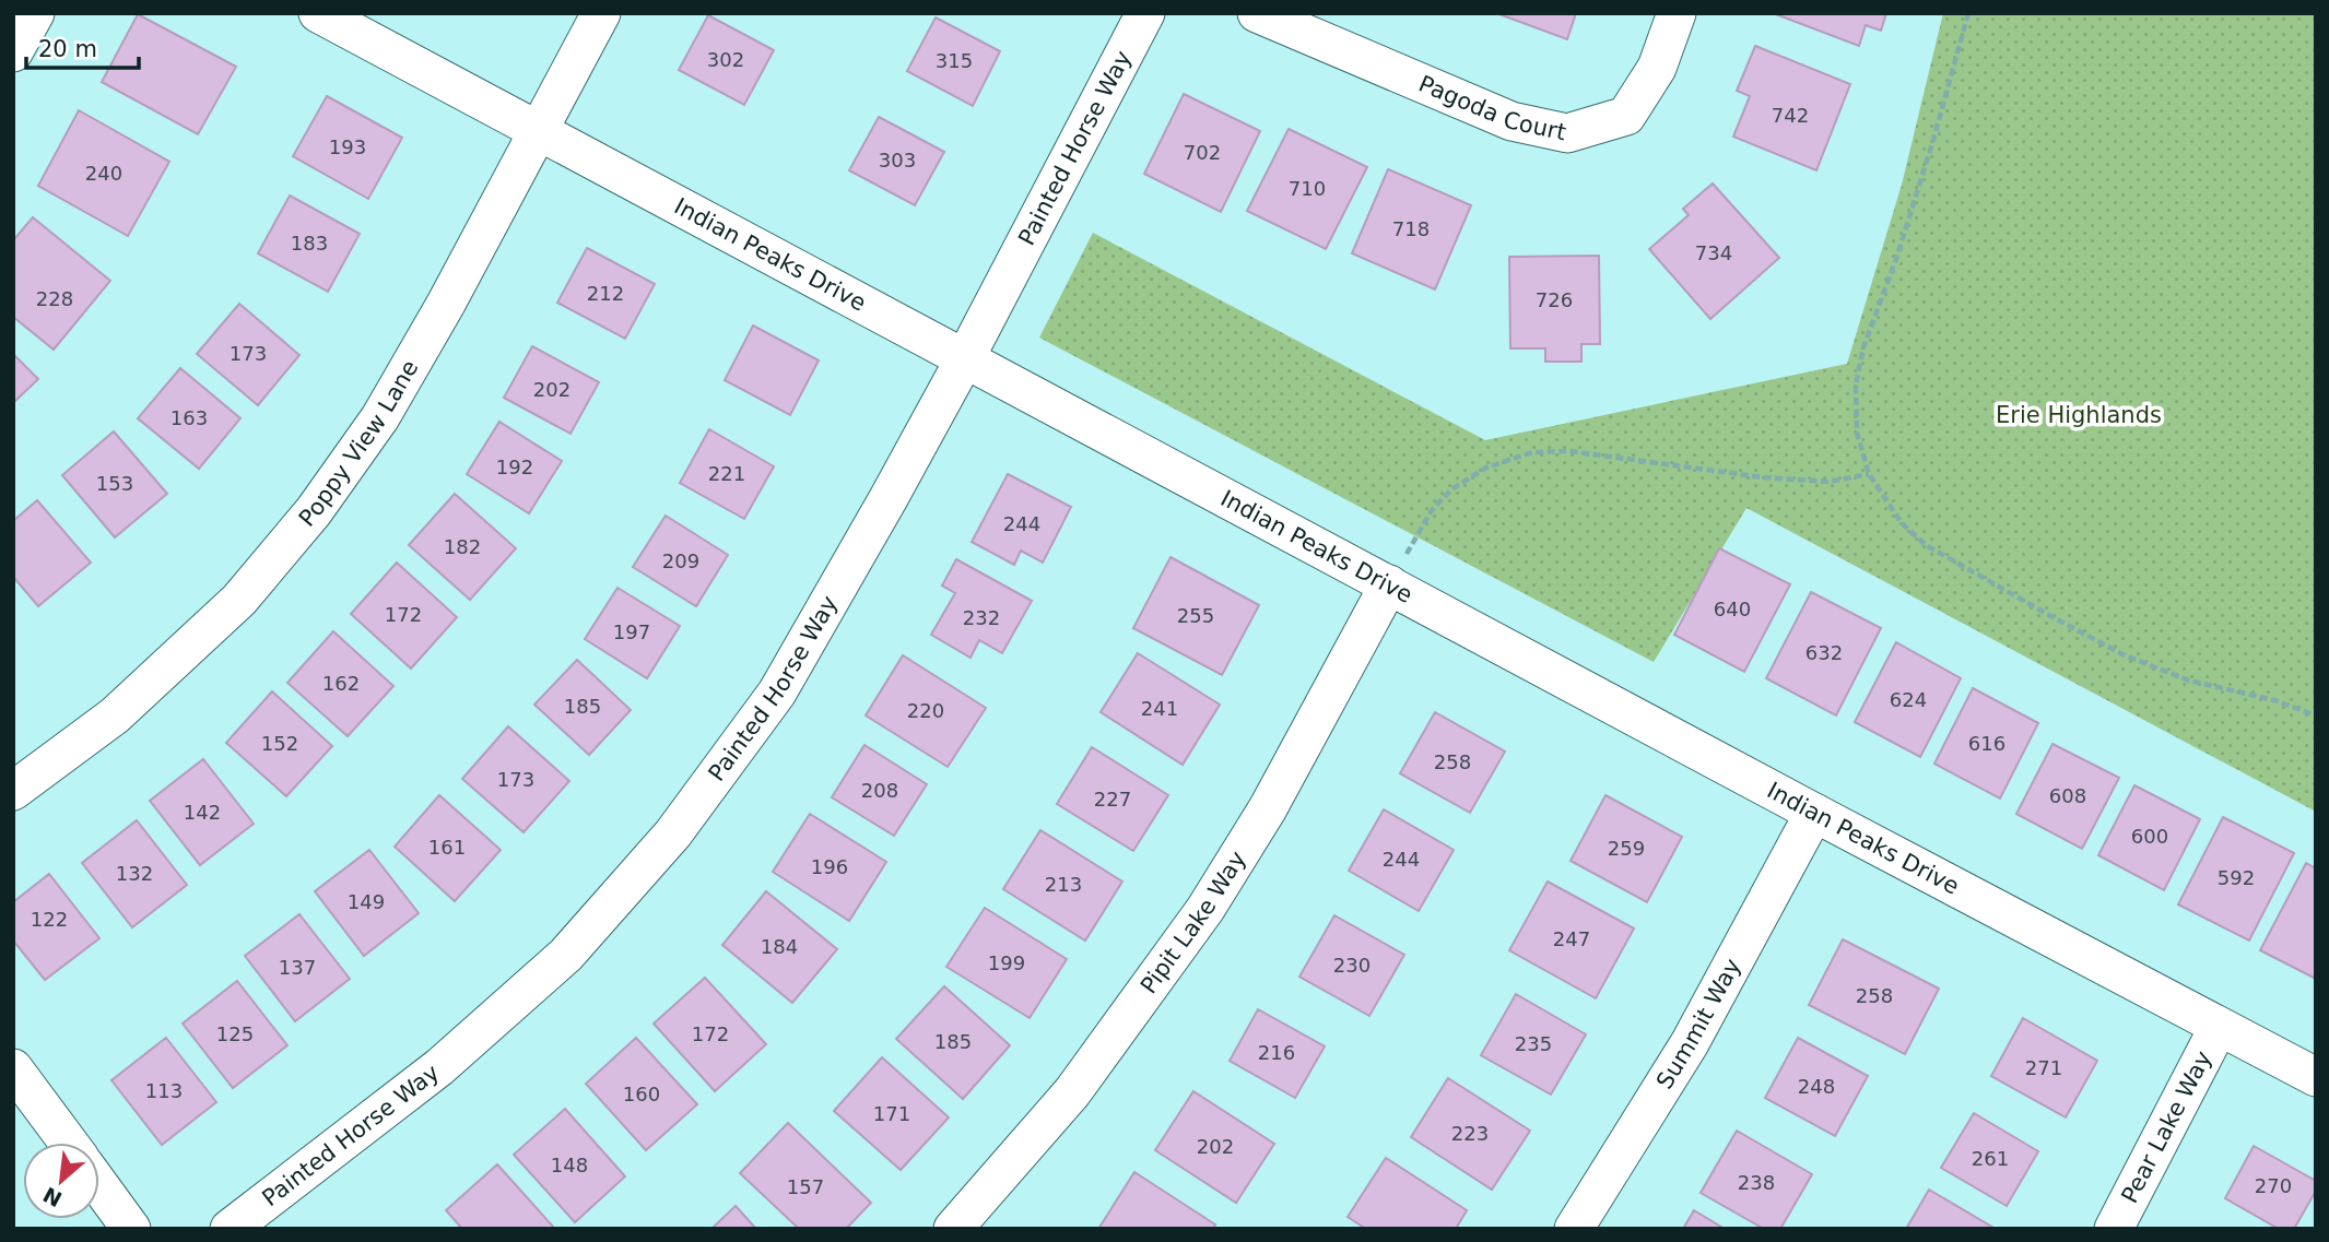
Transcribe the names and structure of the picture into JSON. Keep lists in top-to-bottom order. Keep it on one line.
{"streets":{"street":["Pagoda Court","Painted Horse Way","Indian Peaks Drive","Poppy View Lane","Pipit Lake Way","Summit Way","Pear Lake Way"]},"crossings":[["Painted Horse Way","Indian Peaks Drive"],["Indian Peaks Drive","Poppy View Lane"],["Indian Peaks Drive","Pipit Lake Way"],["Indian Peaks Drive","Summit Way"],["Indian Peaks Drive","Pear Lake Way"]],"parks":["Erie Highlands"],"house_numbers":["302","315","742","193","702","303","240","710","718","183","734","212","228","726","173","202","163","192","221","153","244","182","209","640","172","255","232","197","632","162","624","185","241","220","152","616","258","173","208","608","227","142","600","161","259","244","196","132","592","213","149","122","247","184","199","230","137","258","125","172","185","235","216","271","248","113","160","171","223","202","261","148","238","270","157"],"scale_bar":"20 m","north":"bottom left"}
